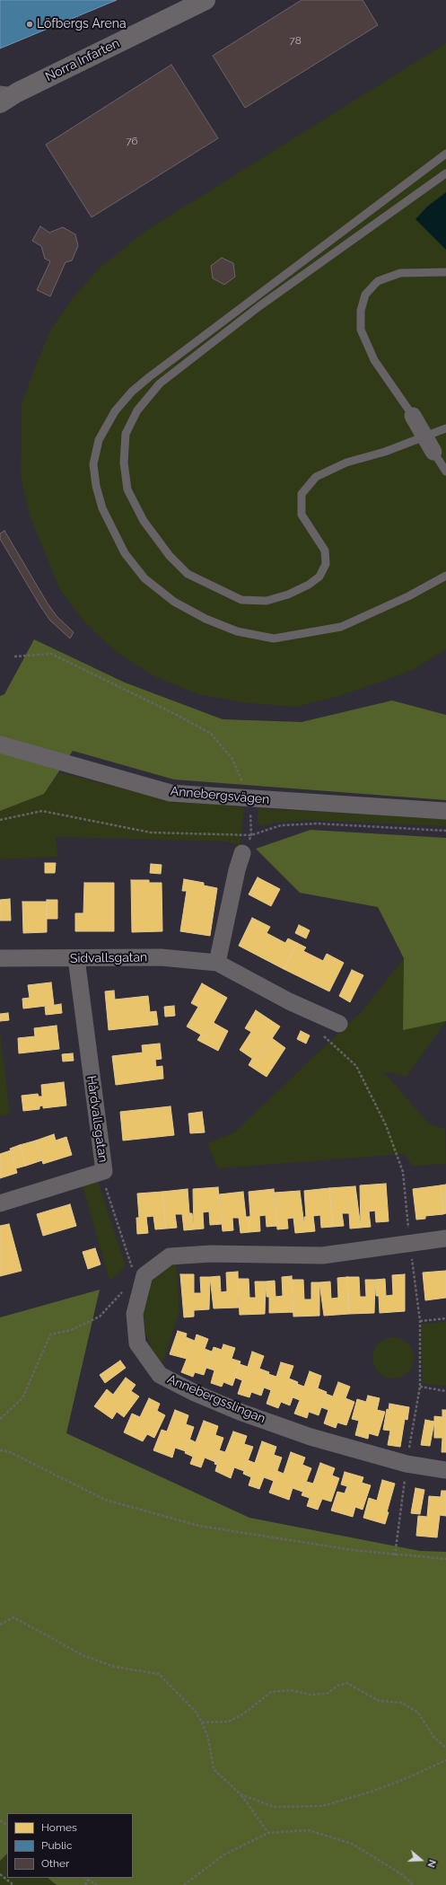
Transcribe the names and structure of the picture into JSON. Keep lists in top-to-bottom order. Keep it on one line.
{"streets":{"street":["Norra Infarten","Annebergsvägen","Sidvallsgatan","Hårdvallsgatan","Annebergsslingan"]},"crossings":[["Sidvallsgatan","Hårdvallsgatan"]],"places":["Löfbergs Arena"],"house_numbers":["78","76"],"legend":["Homes","Public","Other"],"north":"right"}
